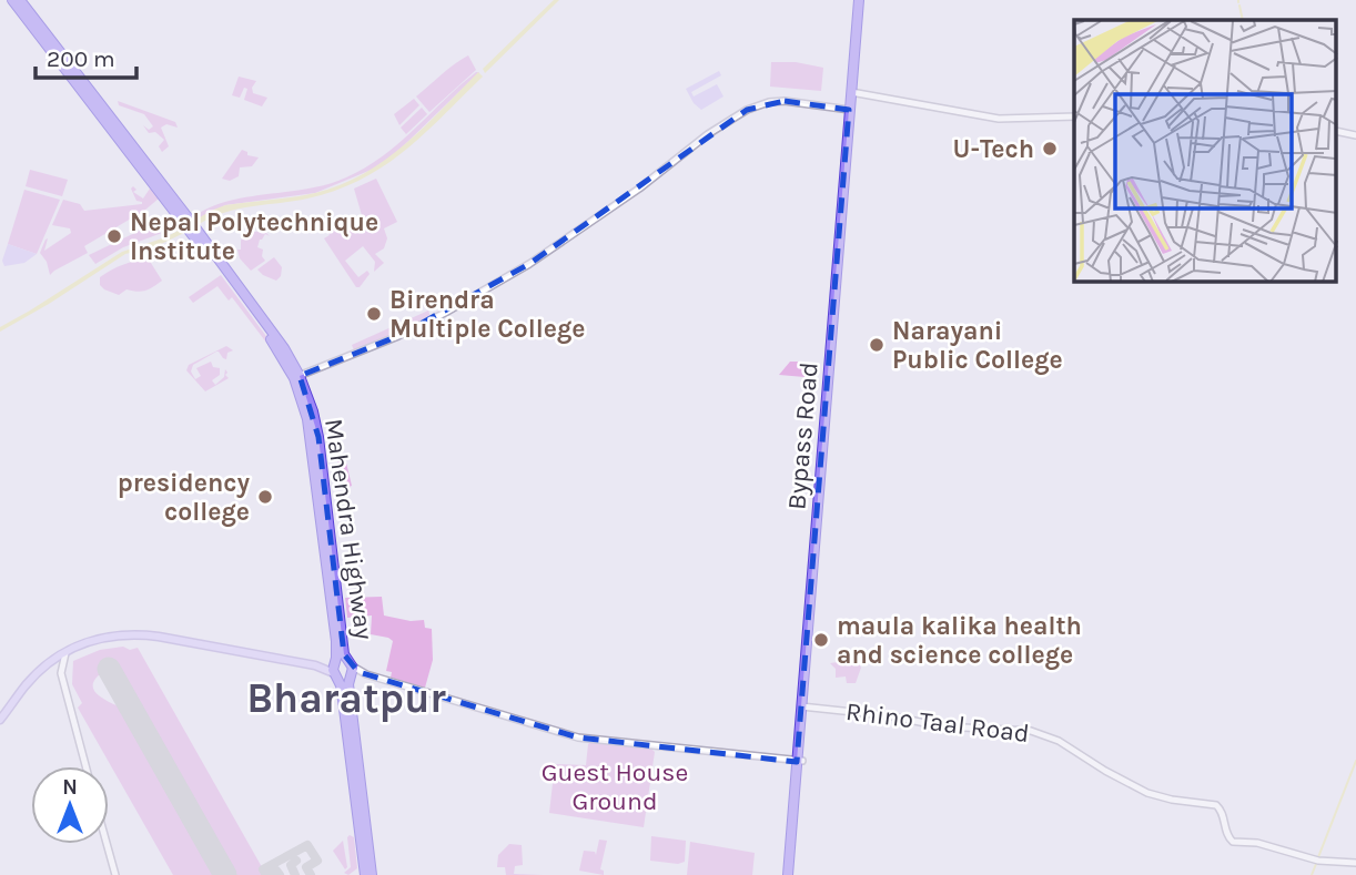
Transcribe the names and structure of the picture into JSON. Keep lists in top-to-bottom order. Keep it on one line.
{"streets":{"highway":["Bypass Road","Mahendra Highway"],"street":["Rhino Taal Road"]},"crossings":[["Bypass Road","Rhino Taal Road"]],"districts":["Bharatpur"],"parks":["Guest House Ground"],"places":["U-Tech","Nepal Polytechnique Institute","Birendra Multiple College","Narayani Public College","presidency college","maula kalika health and science college"],"scale_bar":"200 m","north":"top"}
